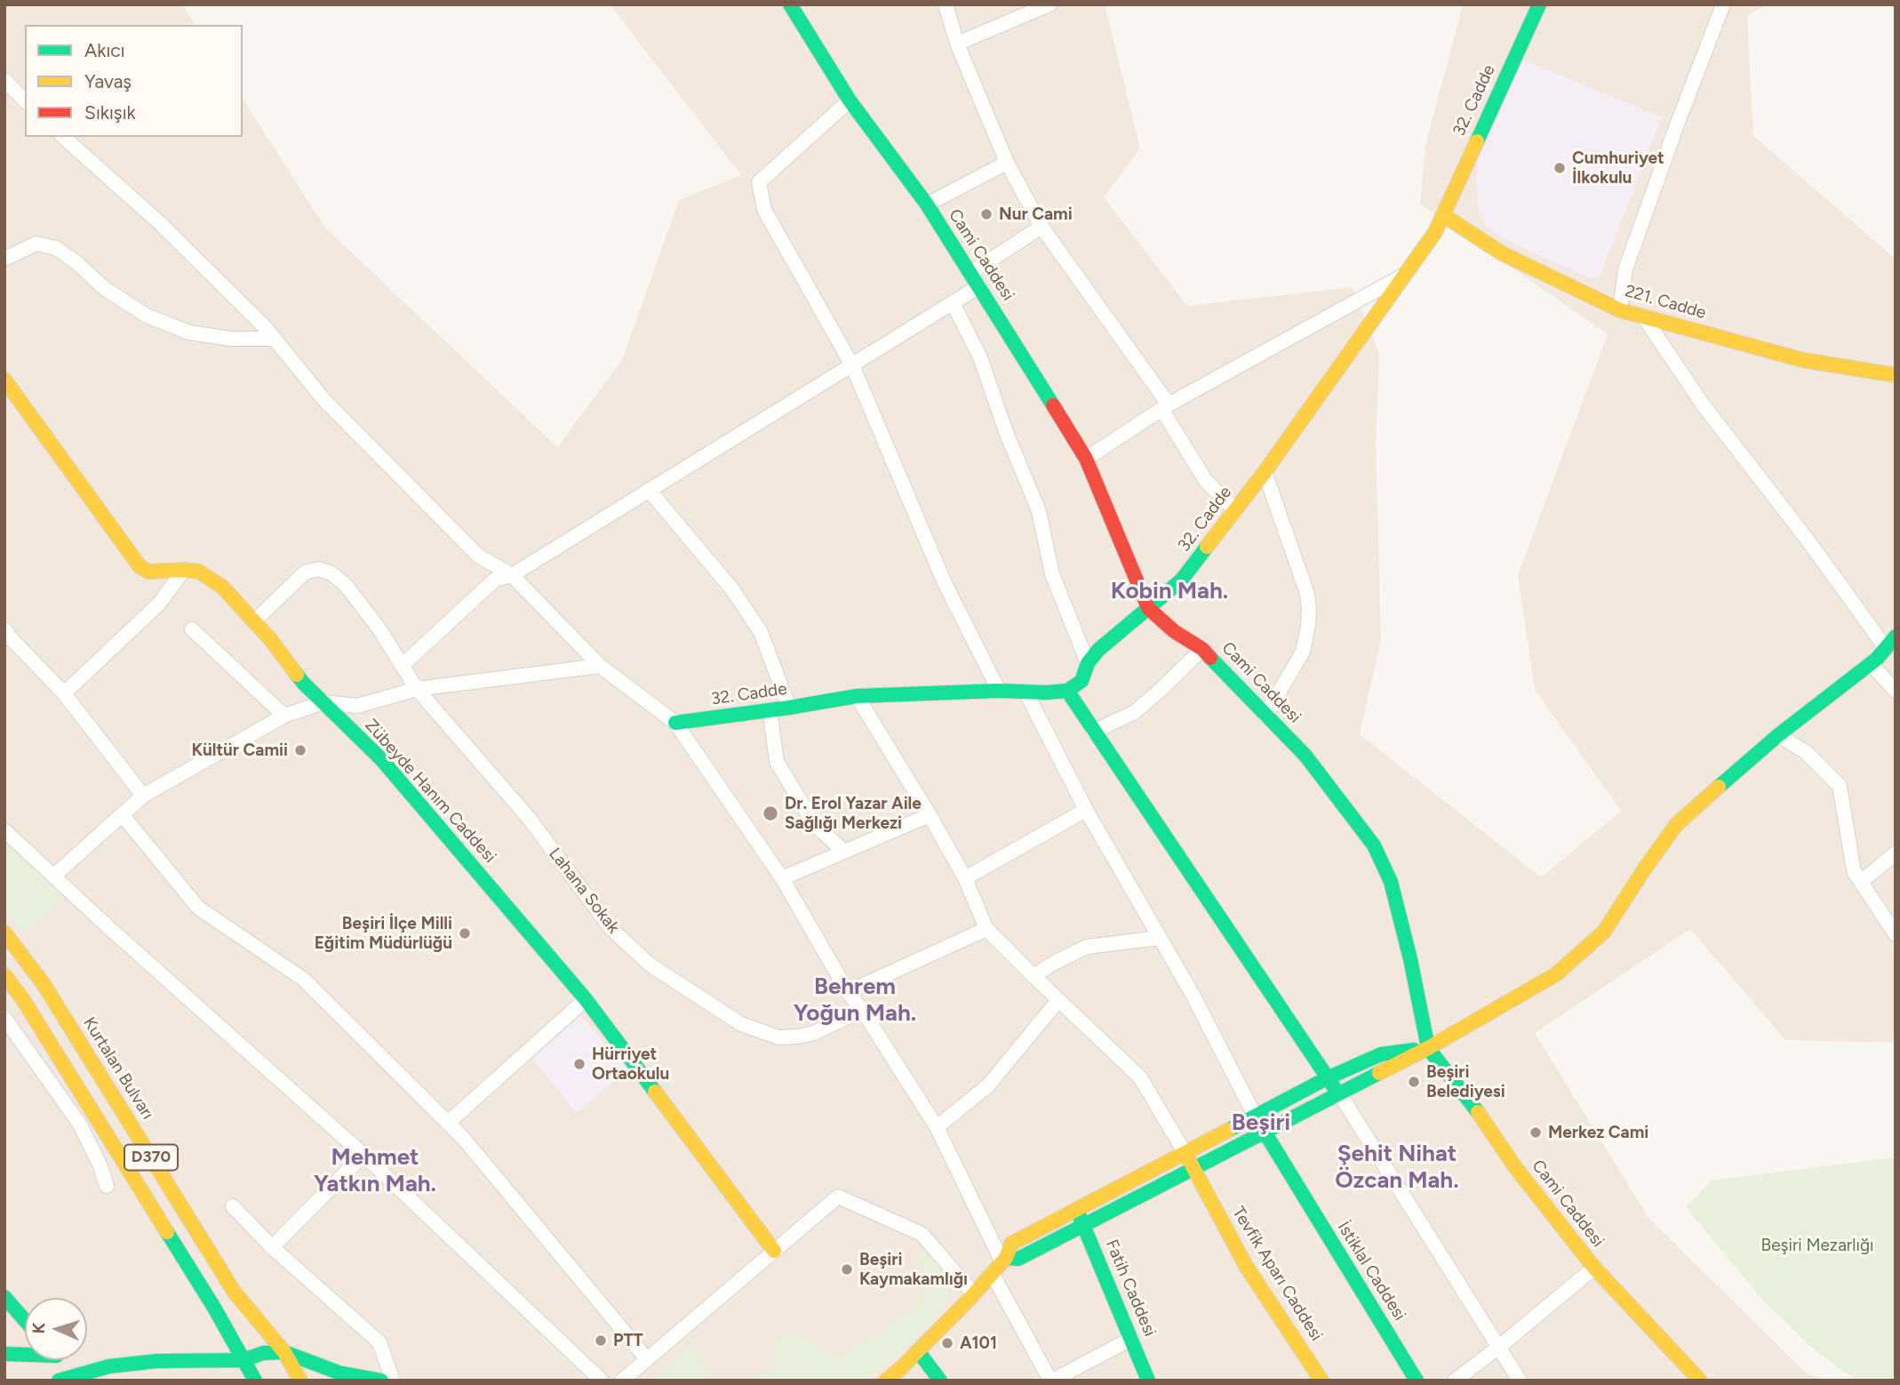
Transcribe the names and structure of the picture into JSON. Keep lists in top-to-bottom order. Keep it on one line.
{"streets":{"main road":["32. Cadde","Cami Caddesi","221. Cadde","Zübeyde Hanım Caddesi","Kurtalan Bulvarı","D370","İstiklal Caddesi","Tevfik Aparı Caddesi","Fatih Caddesi"],"street":["Lahana Sokak"]},"crossings":[["32. Cadde","Cami Caddesi"],["32. Cadde","221. Cadde"],["Zübeyde Hanım Caddesi","Lahana Sokak"]],"districts":["Kobin Mah.","Behrem Yoğun Mah.","Beşiri","Şehit Nihat Özcan Mah.","Mehmet Yatkın Mah."],"parks":["Beşiri Mezarlığı"],"places":["Cumhuriyet İlkokulu","Nur Cami","Kültür Camii","Dr. Erol Yazar Aile Sağlığı Merkezi","Beşiri İlçe Milli Eğitim Müdürlüğü","Hürriyet Ortaokulu","Beşiri Belediyesi","Merkez Cami","Beşiri Kaymakamlığı","PTT","A101"],"legend":["Akıcı","Yavaş","Sıkışık"],"north":"left"}
